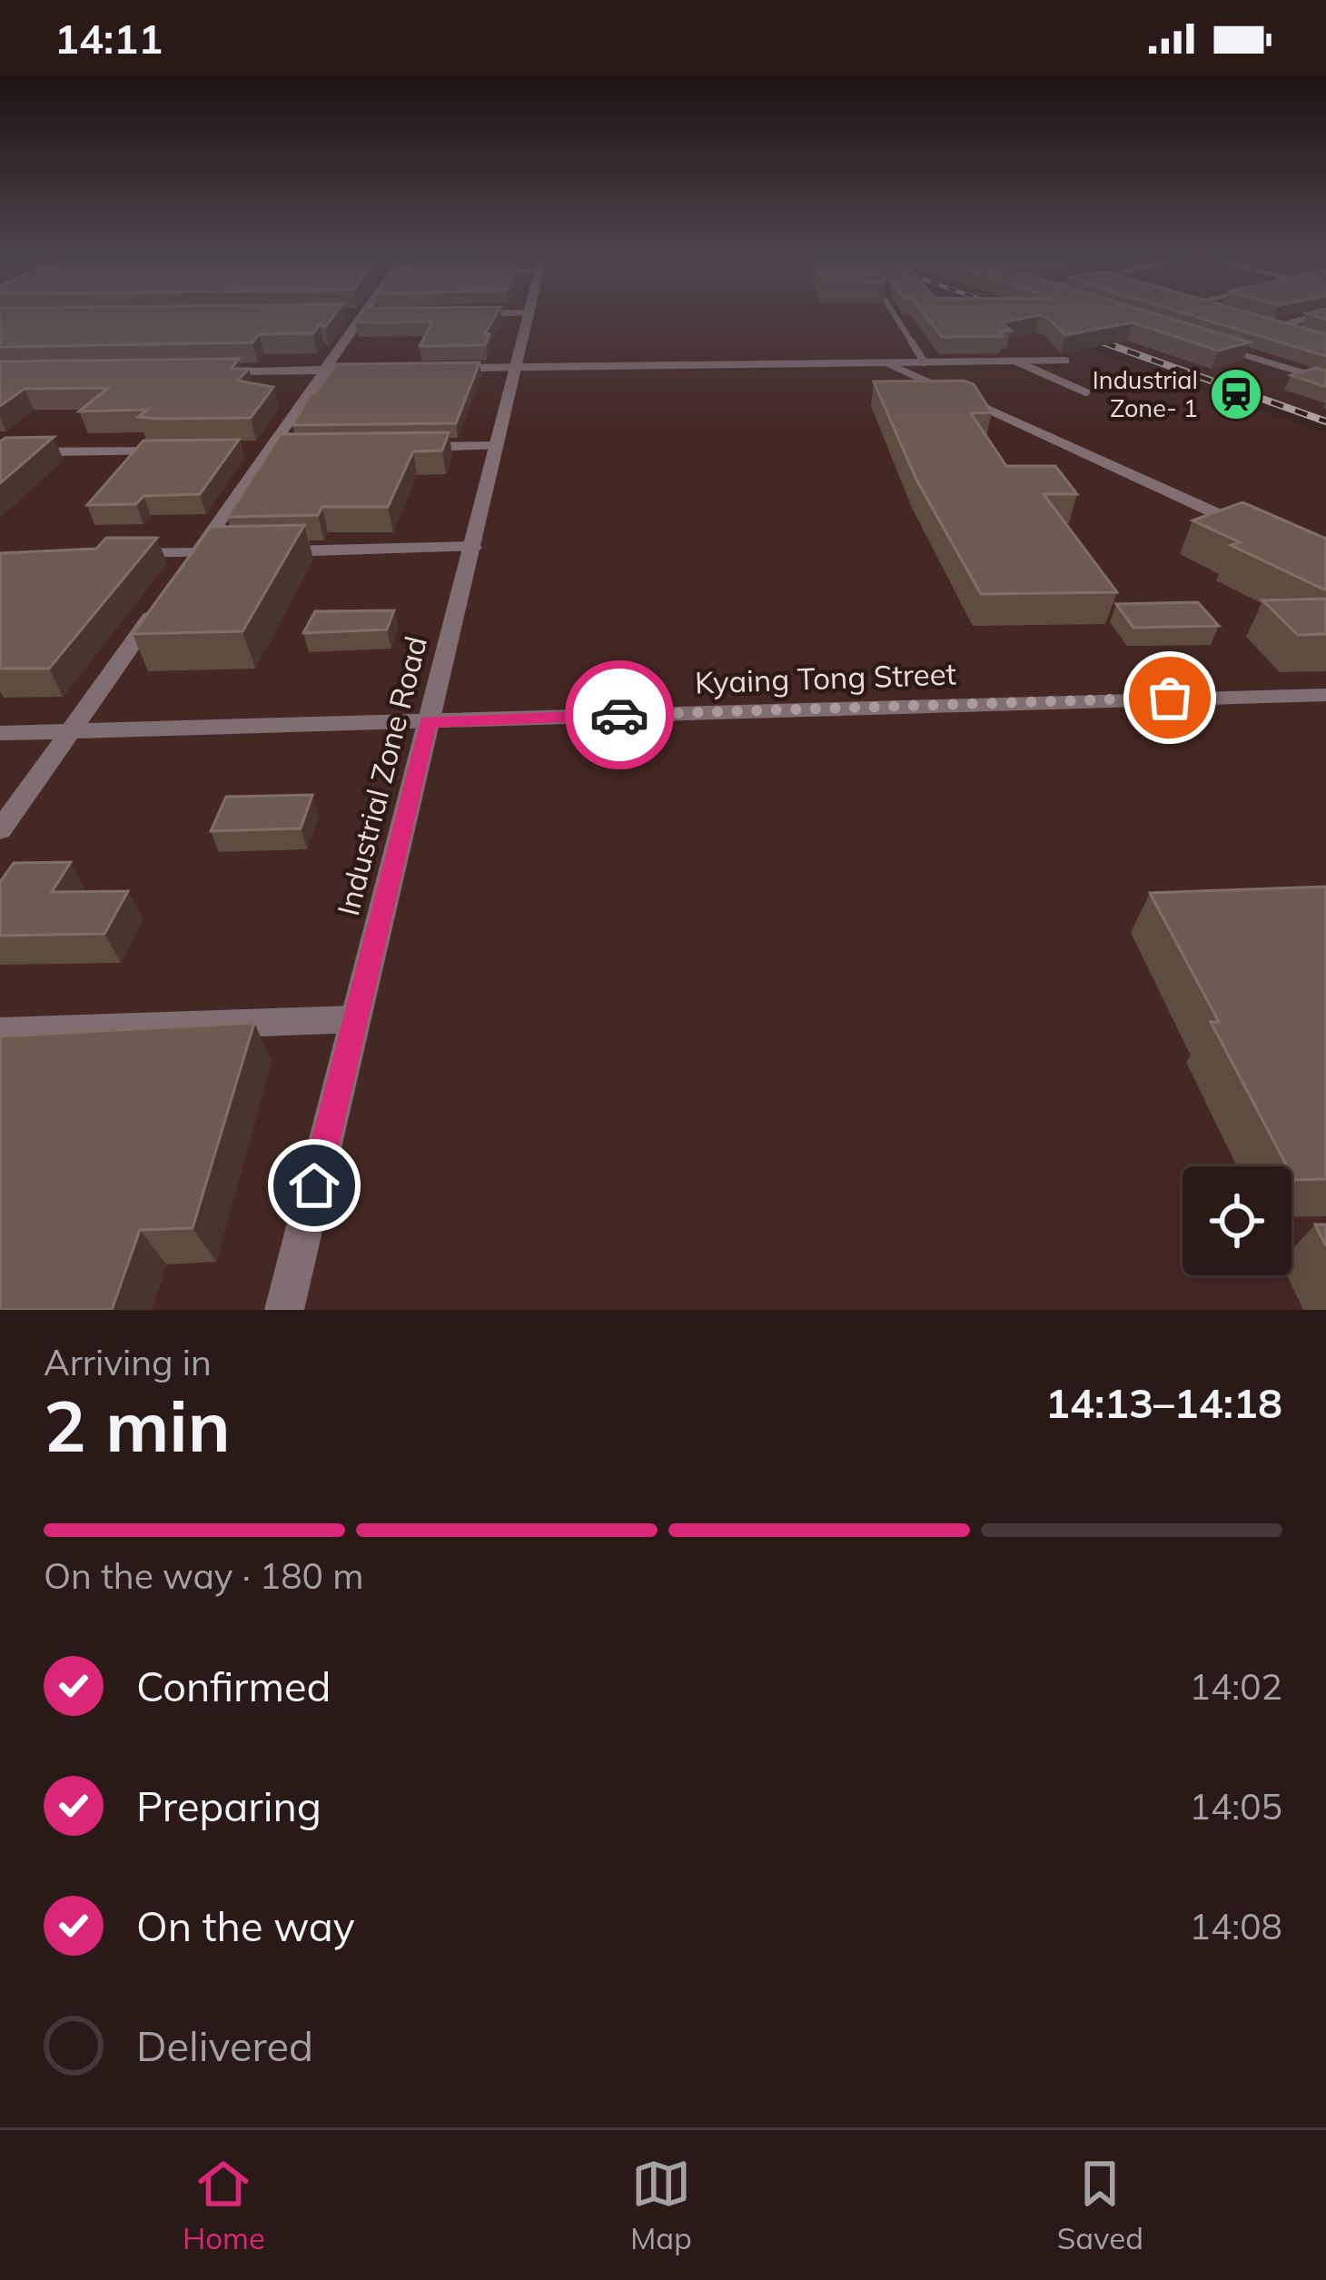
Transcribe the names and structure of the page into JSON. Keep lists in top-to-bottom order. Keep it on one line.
{"streets":{"street":["Kyaing Tong Street","Industrial Zone Road"]},"crossings":[["Kyaing Tong Street","Industrial Zone Road"]],"places":{"station":["Industrial Zone- 1"]},"page":{"status":"14:11","heading":["2 min","Arriving in","14:13–14:18"],"bar":"On the way · 180 m","list":[["Confirmed","14:02"],["Preparing","14:05"],["On the way","14:08"],"Delivered"],"tabs":["Home","Map","Saved"]}}
